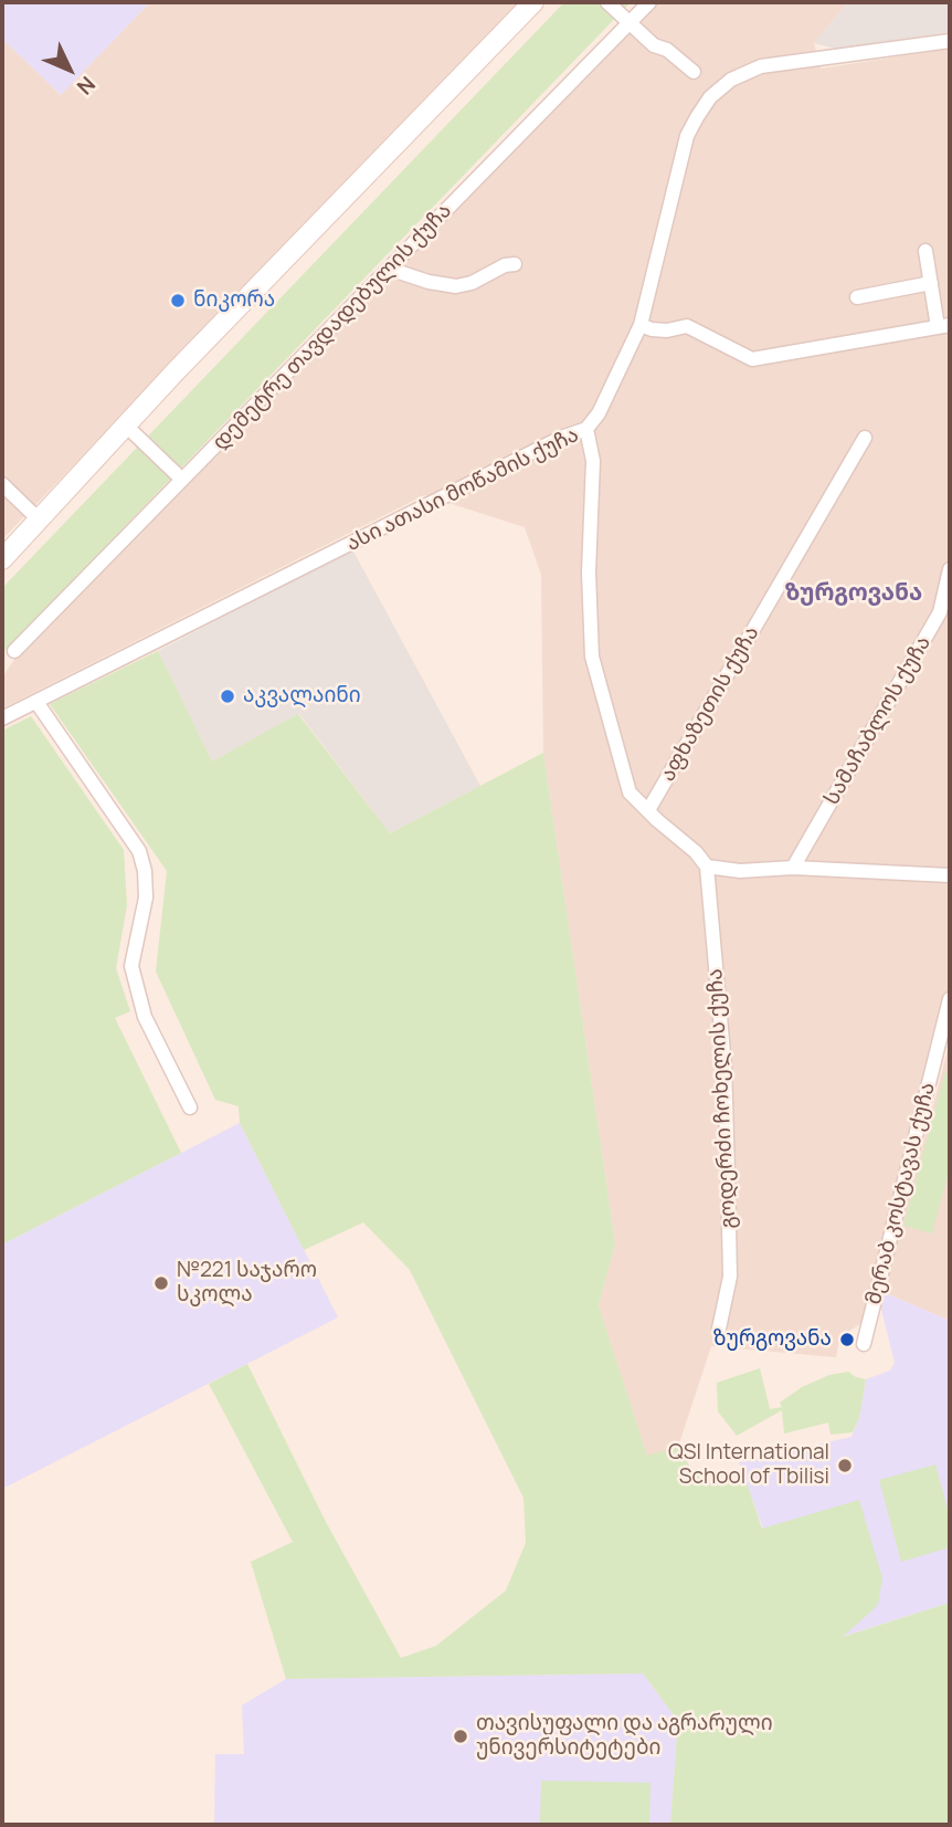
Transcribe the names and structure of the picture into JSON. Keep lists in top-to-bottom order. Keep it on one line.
{"streets":{"street":["დემეტრე თავდადებულის ქუჩა","ასი ათასი მოწამის ქუჩა","აფხაზეთის ქუჩა","სამაჩაბლოს ქუჩა","გოდერძი ჩოხელის ქუჩა","მერაბ კოსტავას ქუჩა"]},"districts":["ზურგოვანა"],"places":["ნიკორა","აკვალაინი","№221 საჯარო სკოლა","ზურგოვანა","QSI International School of Tbilisi","თავისუფალი და აგრარული უნივერსიტეტები"],"north":"bottom right"}
